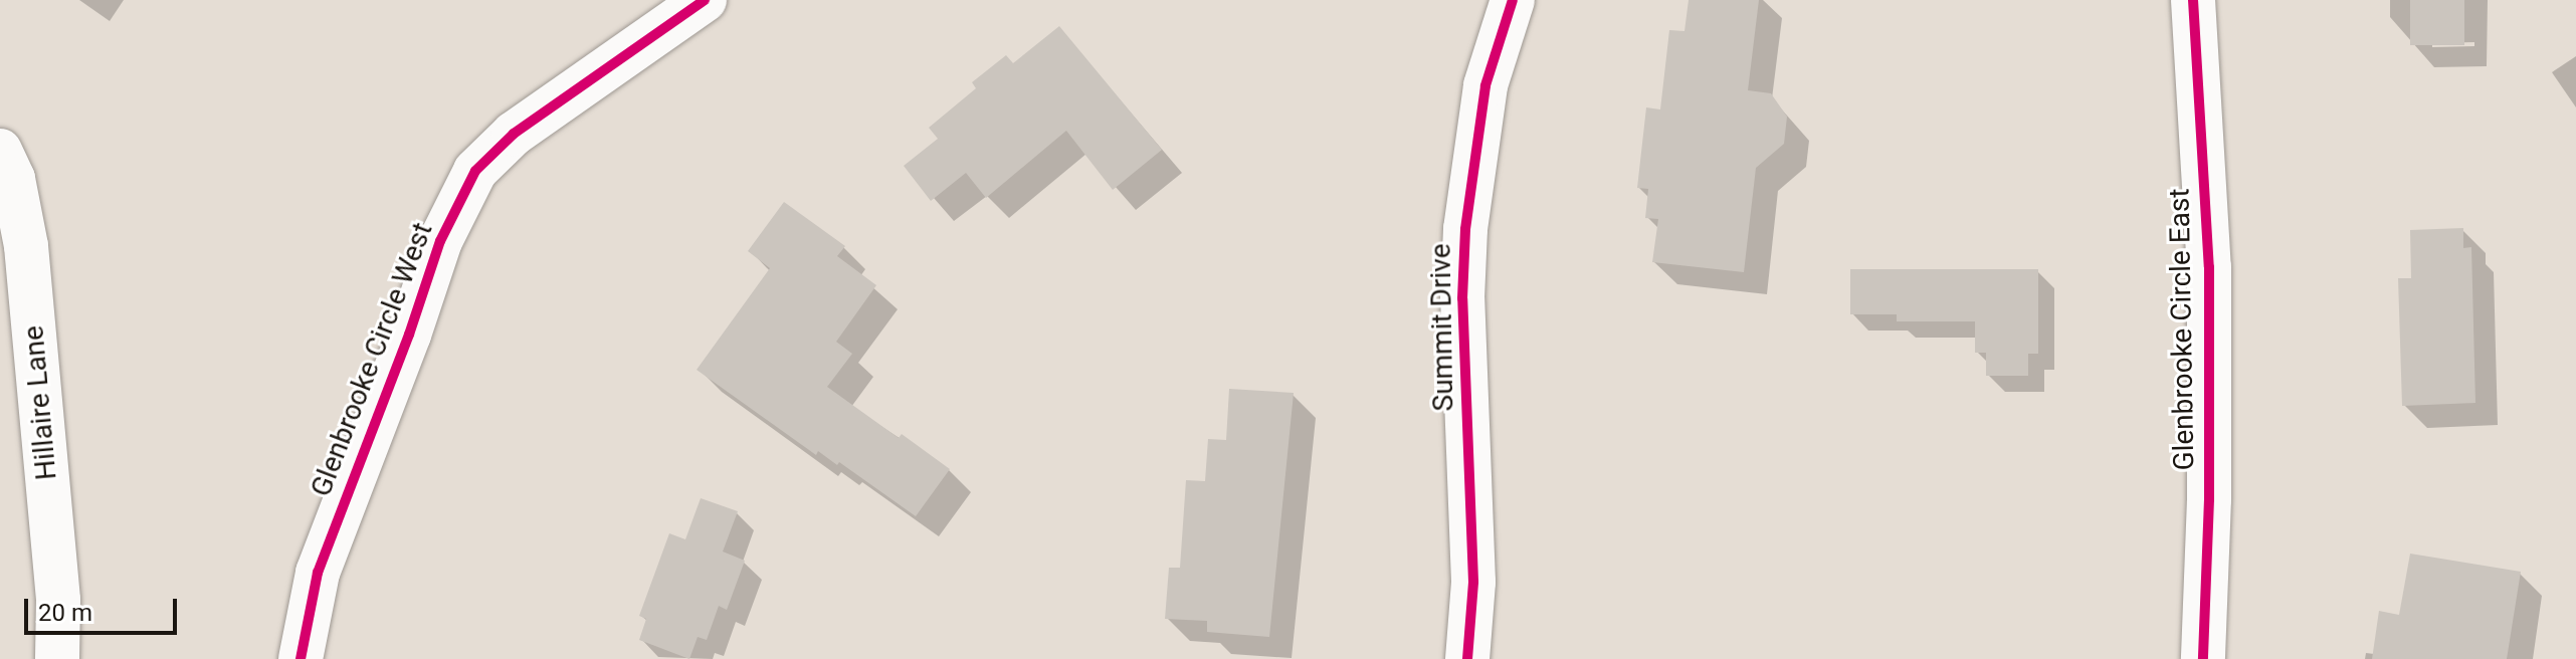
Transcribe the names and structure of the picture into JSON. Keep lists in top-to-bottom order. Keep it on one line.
{"streets":{"street":["Summit Drive","Glenbrooke Circle East","Glenbrooke Circle West","Hillaire Lane"]},"scale_bar":"20 m"}
